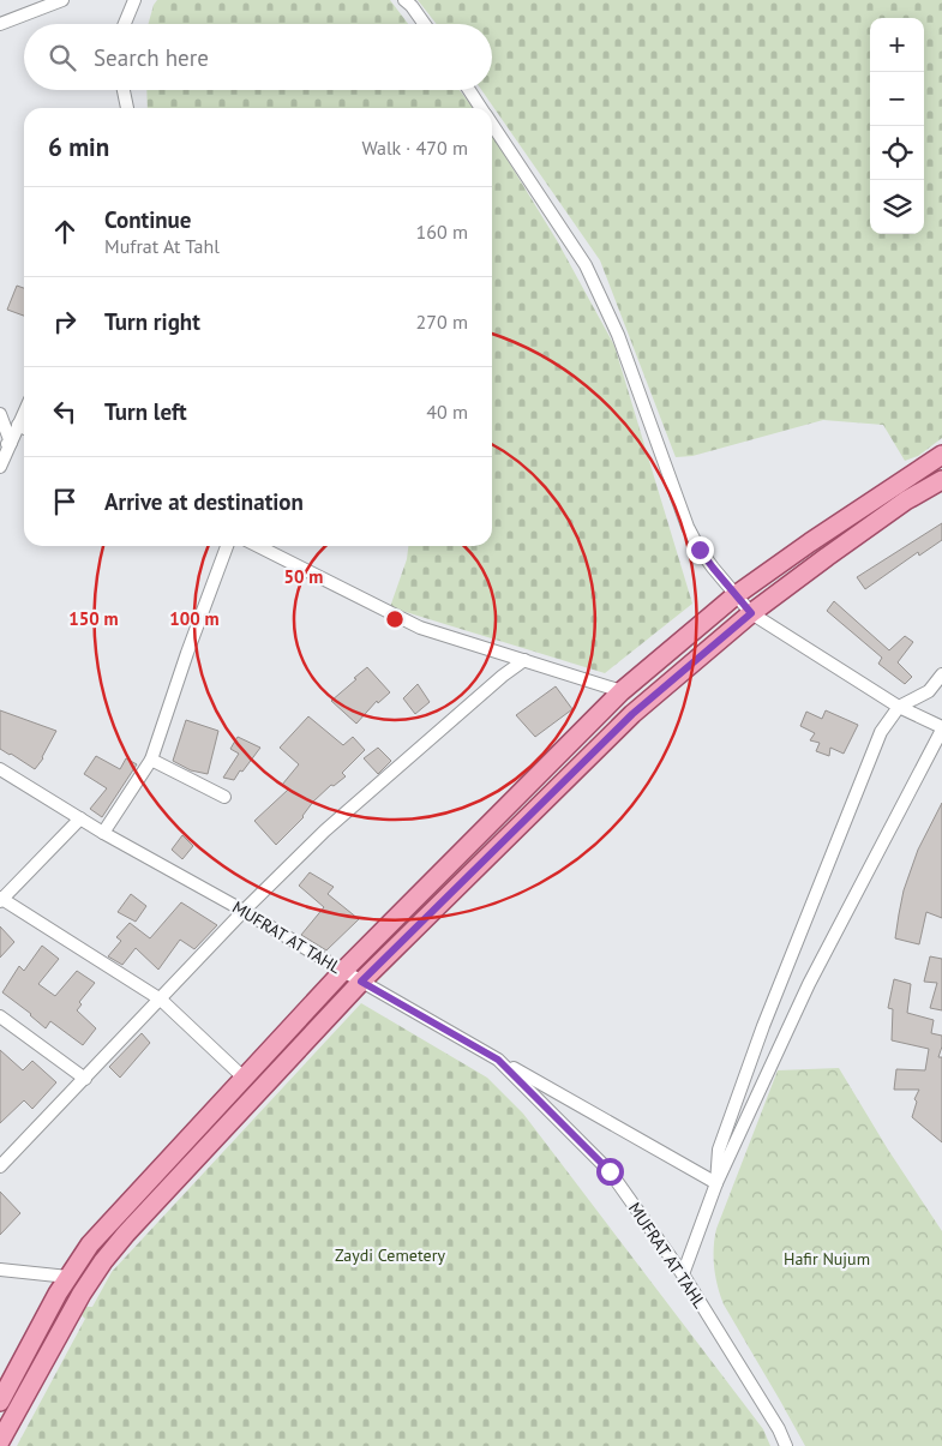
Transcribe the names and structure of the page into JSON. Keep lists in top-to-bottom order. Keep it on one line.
{"streets":{"street":["MUFRAT AT TAHL"]},"parks":["Zaydi Cemetery","Hafir Nujum"],"page":{"map_buttons":["+","−"],"search":"Search here","heading":["6 min","Walk · 470 m"],"list":[["Continue","Mufrat At Tahl","160 m"],["Turn right","270 m"],["Turn left","40 m"],"Arrive at destination"]},"rings":["50 m","150 m","100 m"]}
